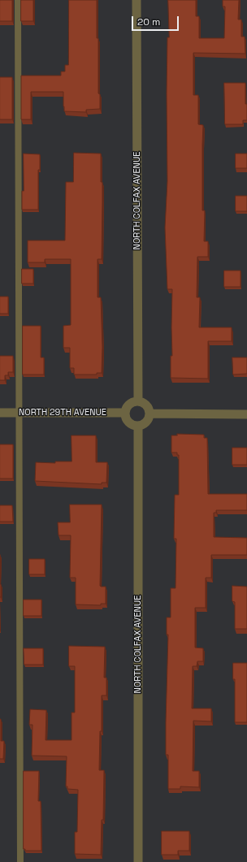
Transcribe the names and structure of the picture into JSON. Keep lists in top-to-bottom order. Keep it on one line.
{"streets":{"street":["NORTH COLFAX AVENUE","NORTH 29TH AVENUE"]},"crossings":[["NORTH COLFAX AVENUE","NORTH 29TH AVENUE"]],"scale_bar":"20 m"}
